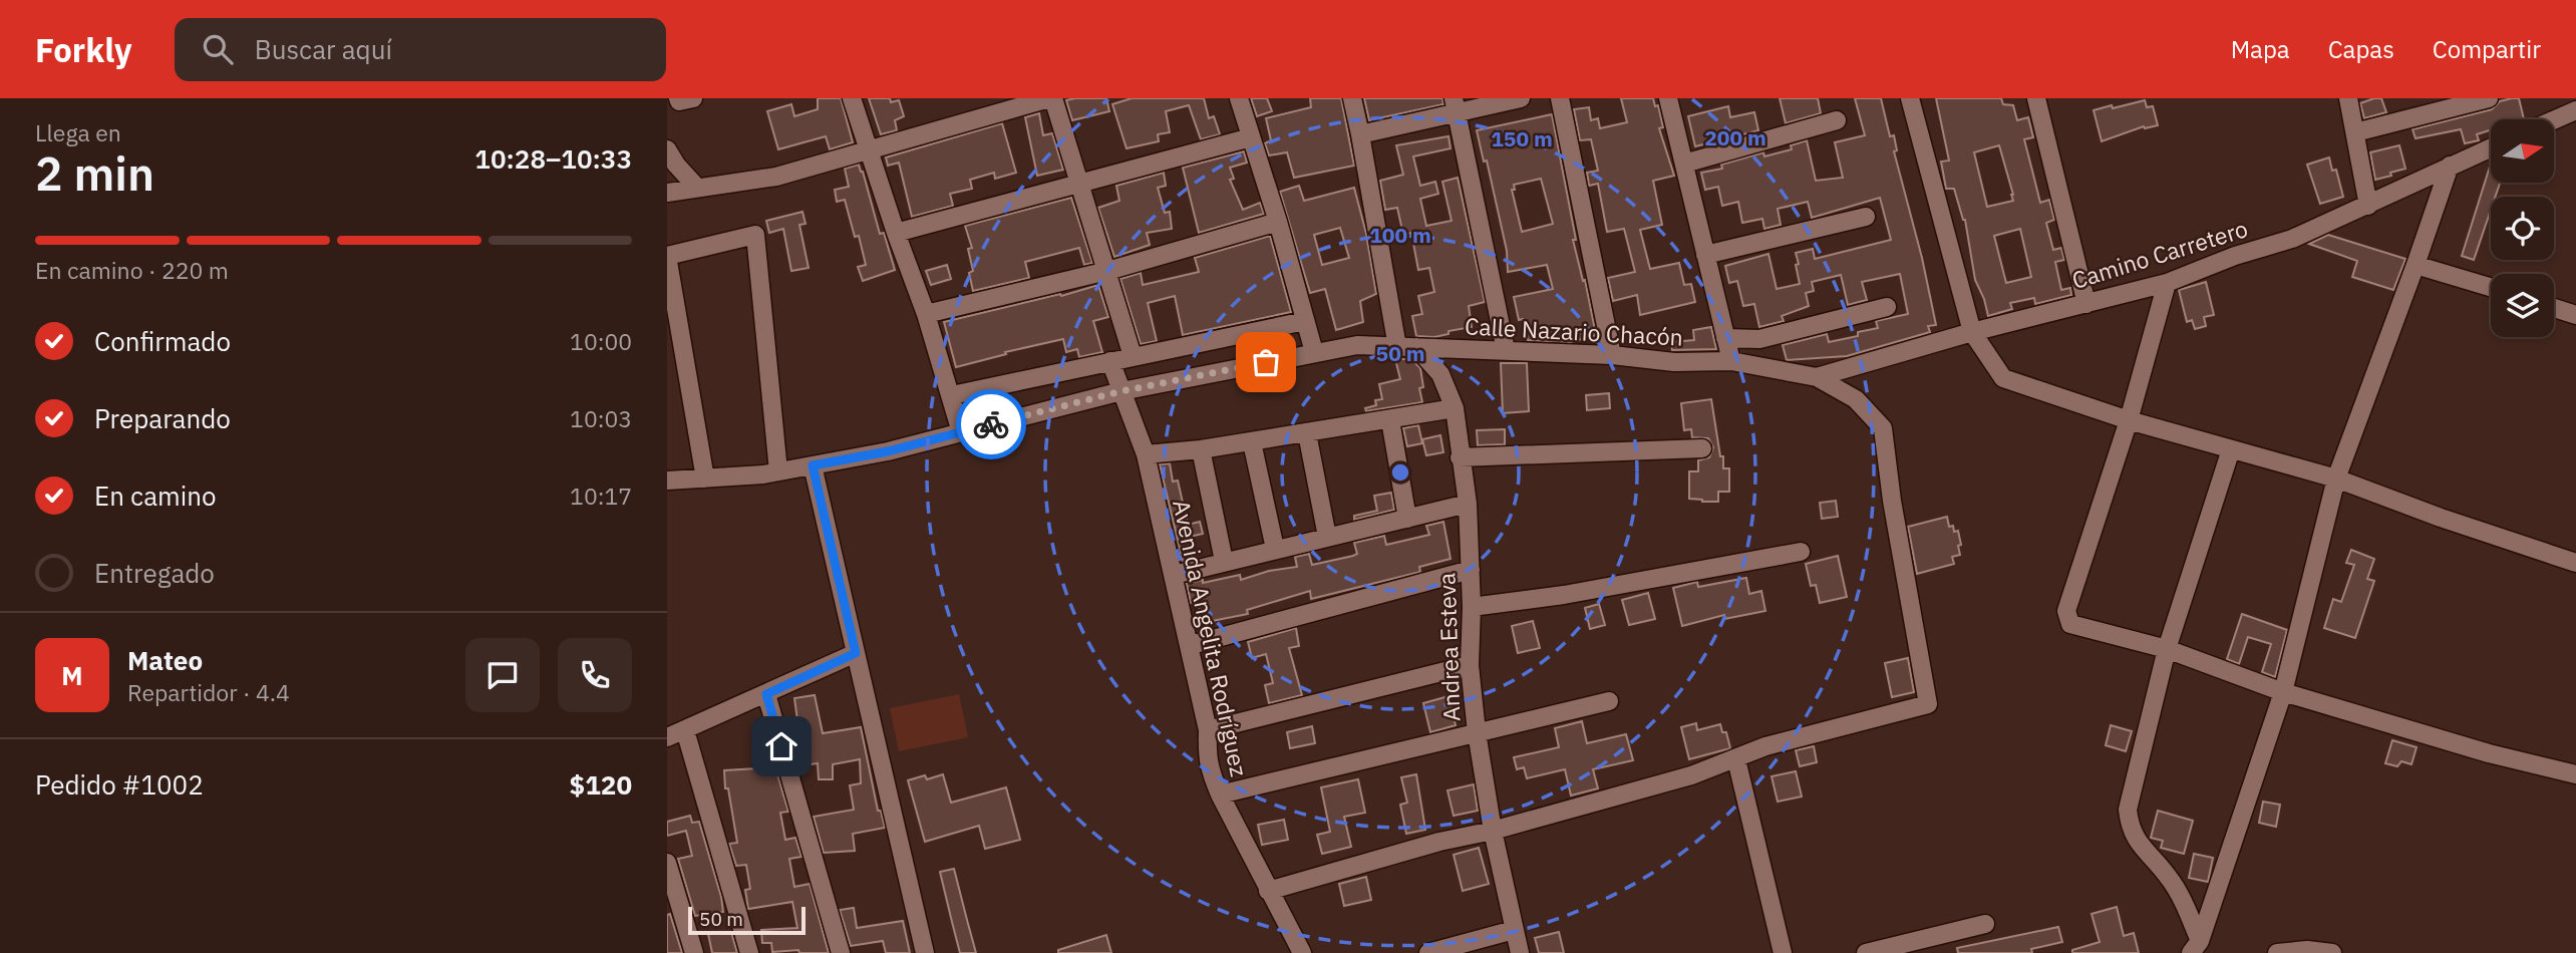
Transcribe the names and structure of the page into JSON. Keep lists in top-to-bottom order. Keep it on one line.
{"streets":{"street":["Camino Carretero","Calle Nazario Chacón","Avenida Angelita Rodríguez","Andrea Esteva"]},"crossings":[["Camino Carretero","Calle Nazario Chacón"],["Calle Nazario Chacón","Avenida Angelita Rodríguez"],["Calle Nazario Chacón","Andrea Esteva"]],"scale_bar":"50 m","north":"right","page":{"header":"Forkly","search":"Buscar aquí","nav":["Mapa","Capas","Compartir"],"heading":["2 min","Llega en","10:28–10:33"],"panel":["Mateo","Repartidor · 4.4","Pedido #1002","$120"],"bar":"En camino · 220 m","list":[["Confirmado","10:00"],["Preparando","10:03"],["En camino","10:17"],"Entregado"],"round":"M","scale":"50 m"},"rings":["200 m","150 m","100 m","50 m"]}
